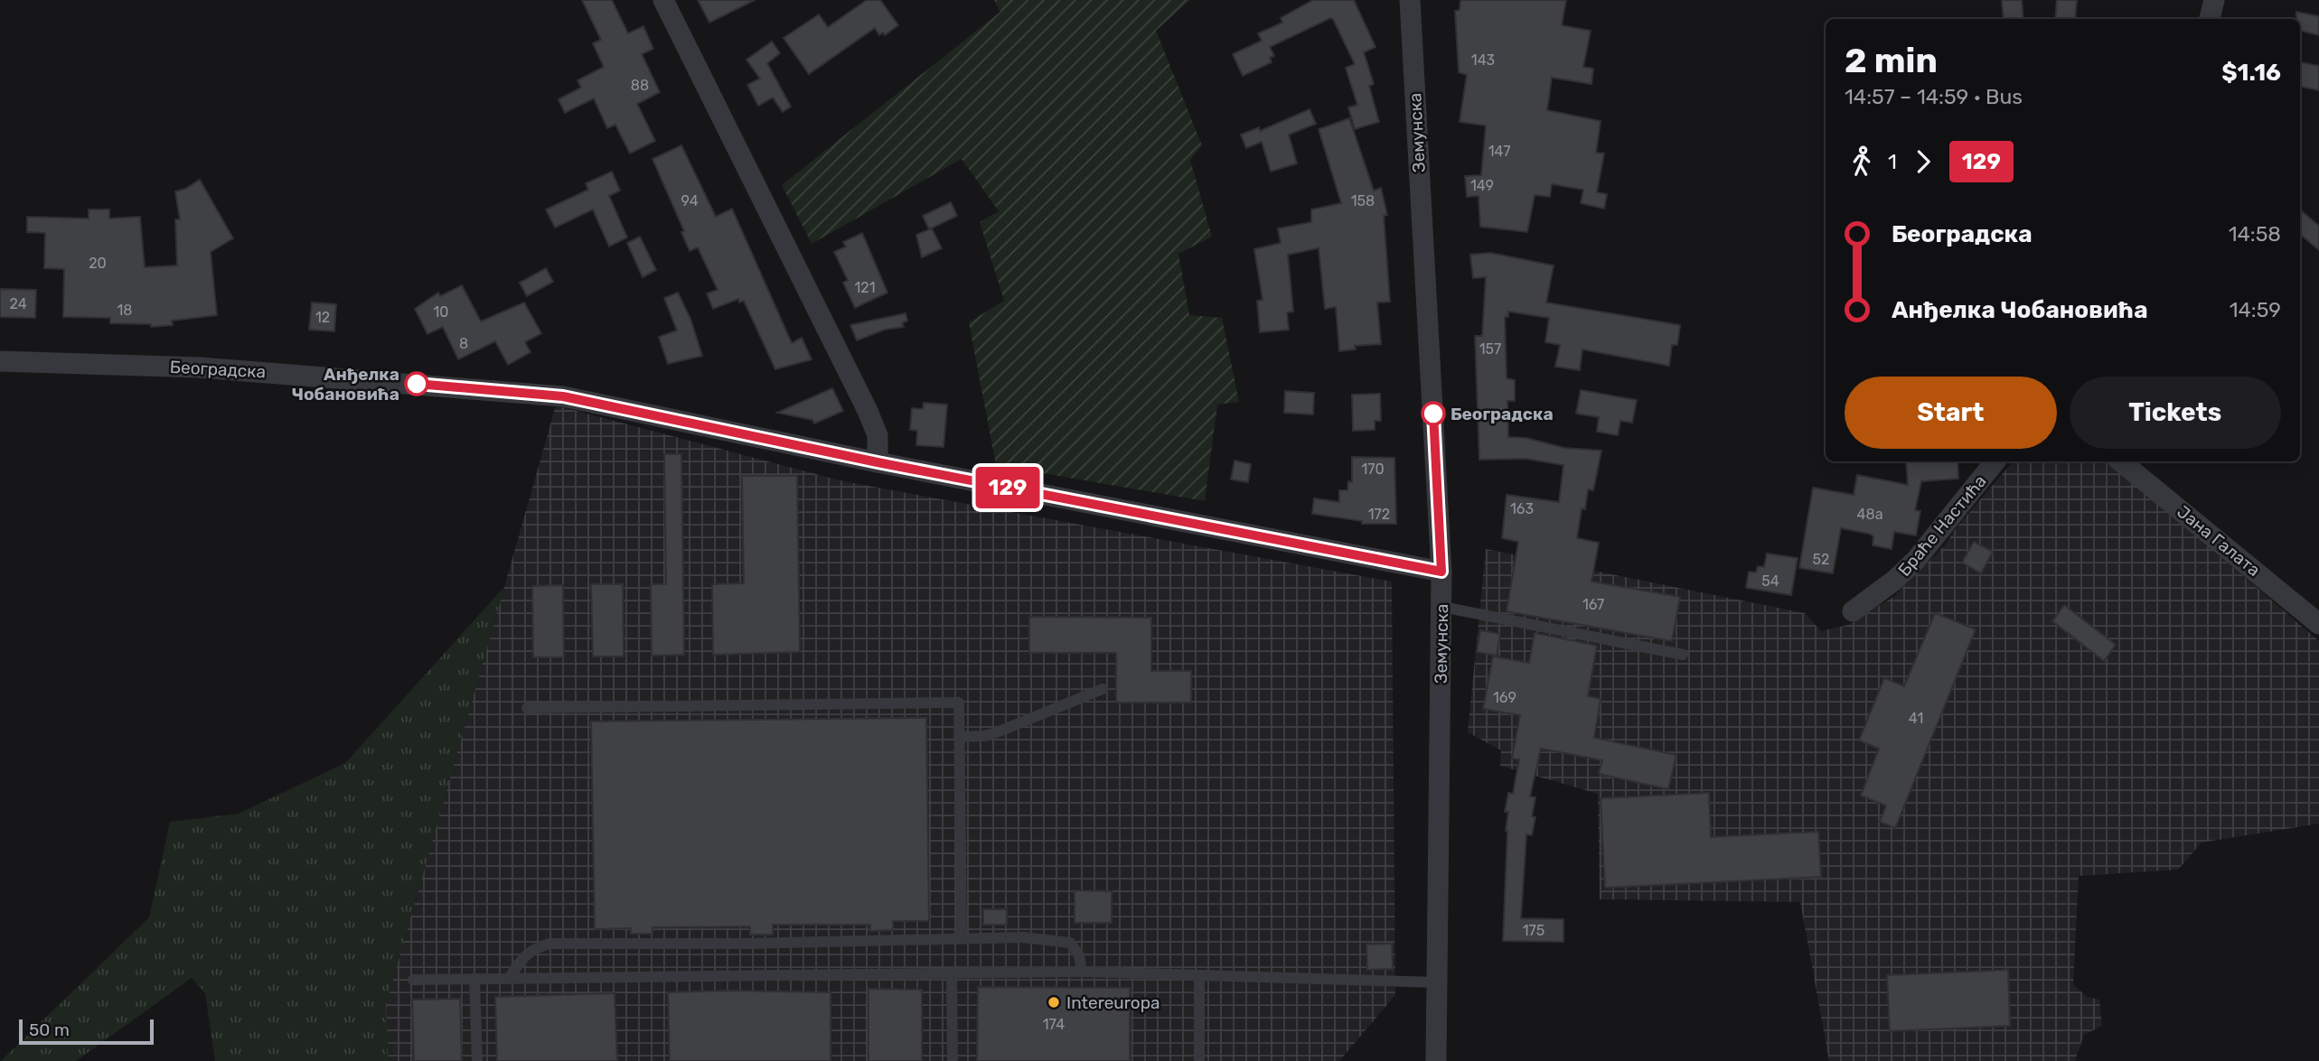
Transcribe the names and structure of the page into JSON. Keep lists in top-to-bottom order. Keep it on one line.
{"streets":{"street":["Земунска","Београдска","Браће Настића","Јана Галата"]},"crossings":[["Земунска","Београдска"]],"places":["Анђелка Чобановића","Београдска","Intereuropa"],"lines":["bus line 129"],"house_numbers":["143","88","147","149","94","158","20","121","24","18","10","12","8","157","170","163","172","48a","52","54","167","169","41","175","174"],"scale_bar":"50 m","page":{"on_map":"129","heading":["2 min","14:57 – 14:59 · Bus","$1.16"],"legs":["1","129"],"list":[{"name":"Београдска","value":"14:58"},{"name":"Анђелка Чобановића","value":"14:59"}],"buttons":["Start","Tickets"],"scale":"50 m"}}
